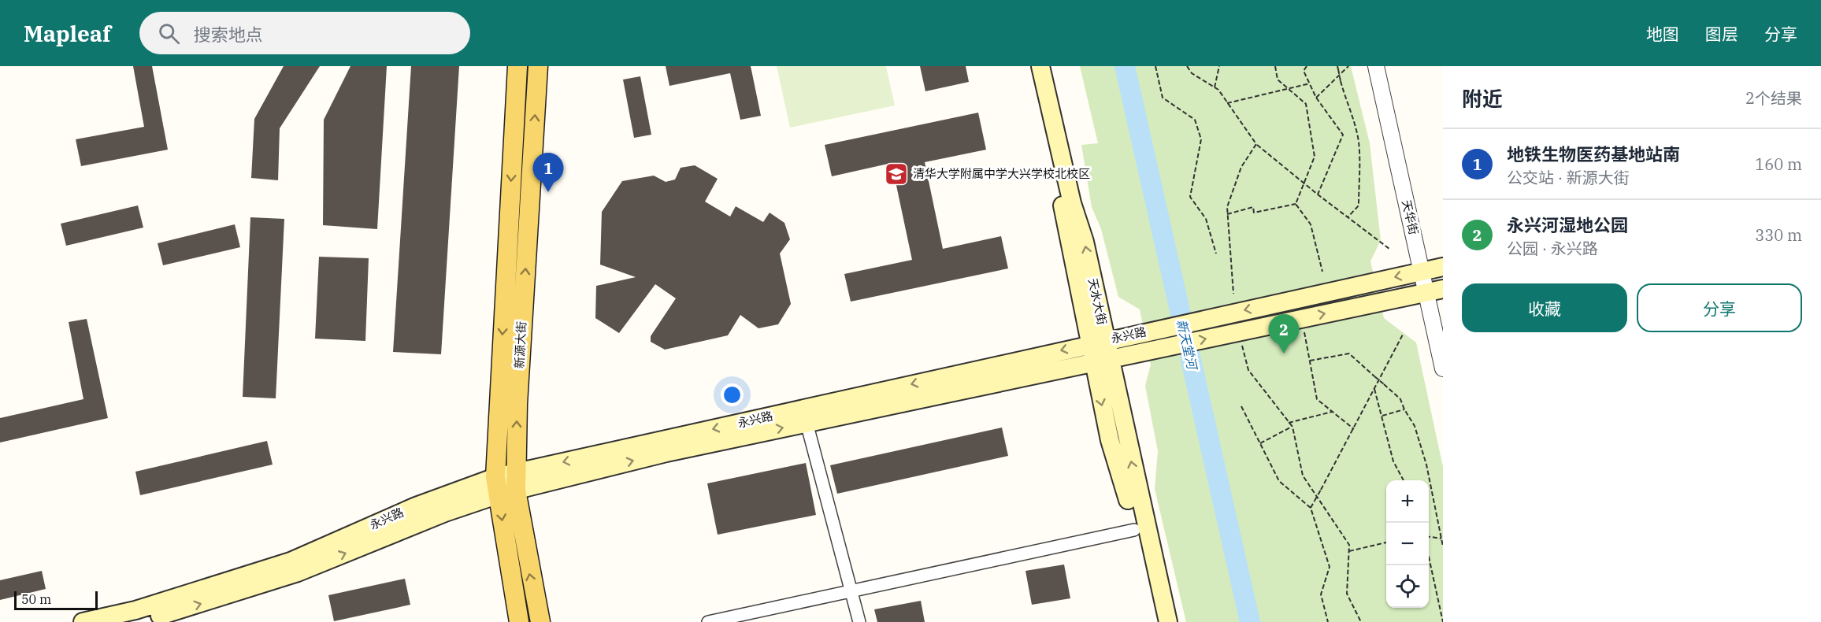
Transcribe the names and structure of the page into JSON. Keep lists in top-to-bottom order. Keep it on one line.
{"streets":{"main road":["天水大街","永兴路","新源大街"],"street":["天华街"]},"crossings":[["天华街","永兴路"],["天水大街","永兴路"],["永兴路","新源大街"]],"water":["新天堂河"],"places":{"school or university":["清华大学附属中学大兴学校北校区"]},"scale_bar":"50 m","page":{"header":"Mapleaf","search":"搜索地点","nav":["地图","图层","分享"],"heading":["附近","2个结果"],"list":[{"mark":"1","name":"地铁生物医药基地站南","note":"公交站 · 新源大街","value":"160 m"},{"mark":"2","name":"永兴河湿地公园","note":"公园 · 永兴路","value":"330 m"}],"pins":["1","2"],"buttons":["收藏","分享"],"map_buttons":["+","−"],"scale":"50 m"}}
